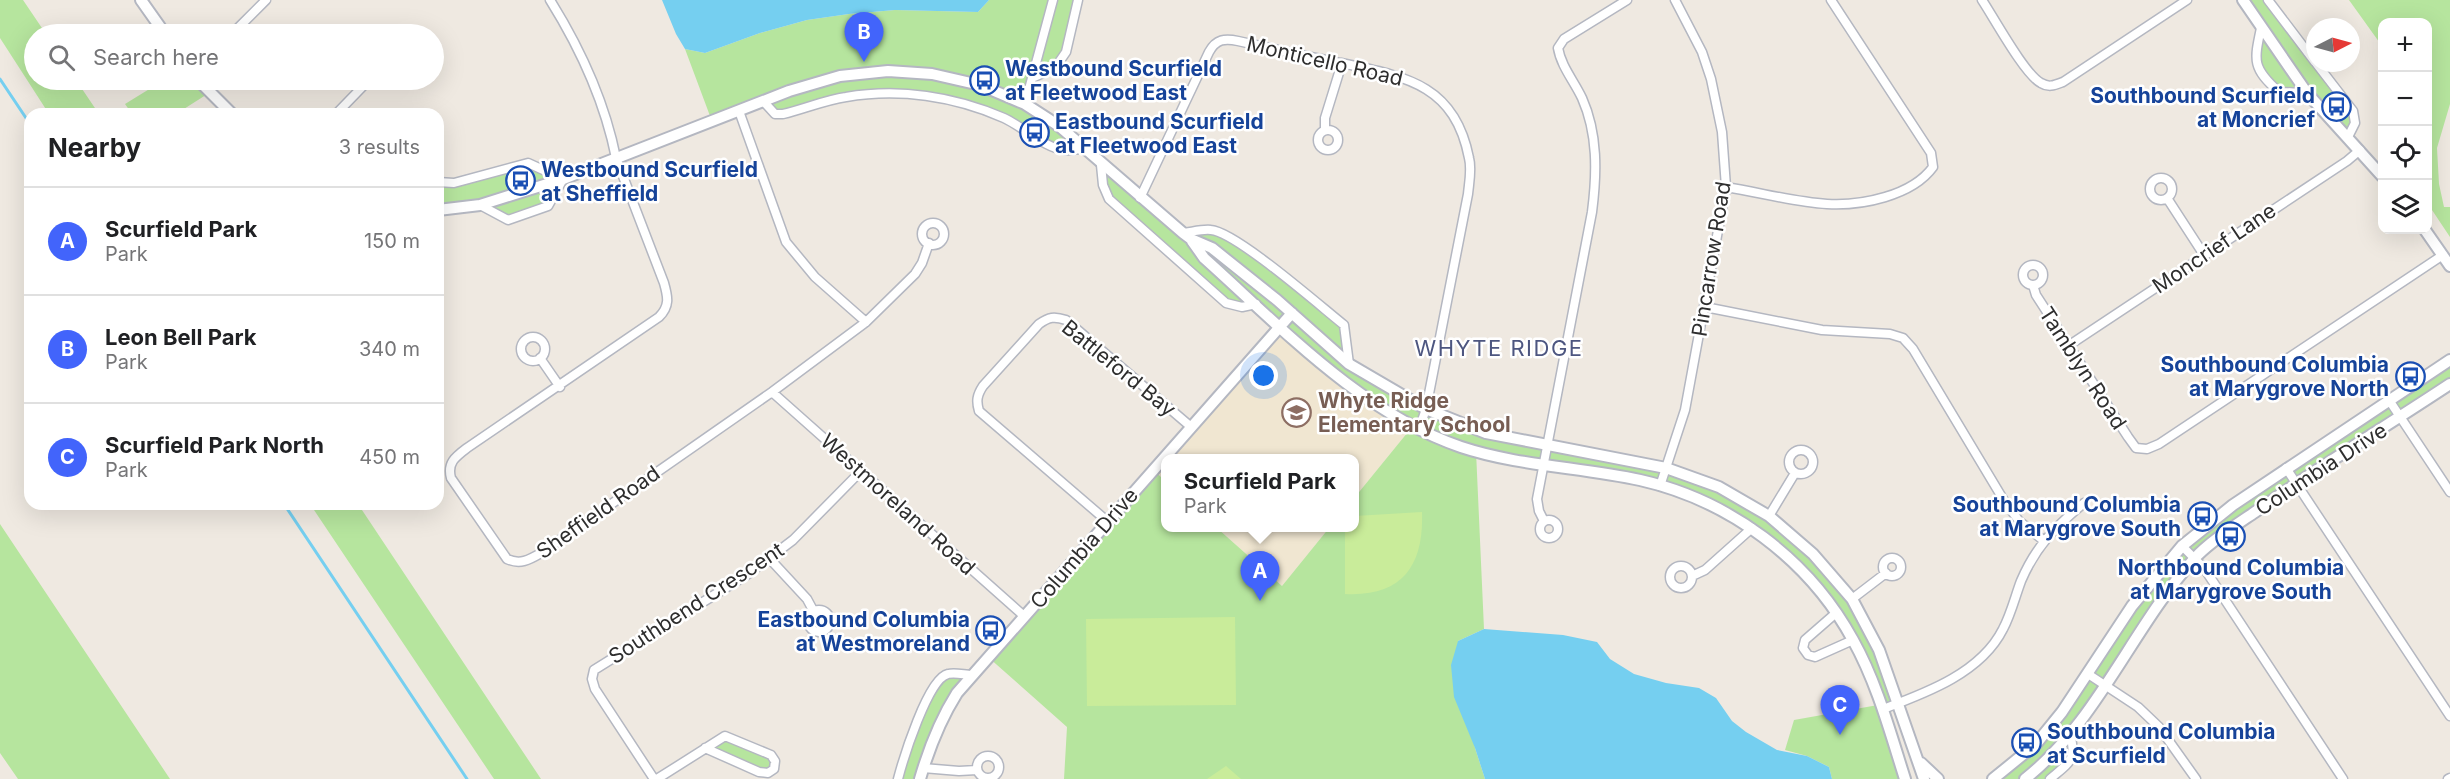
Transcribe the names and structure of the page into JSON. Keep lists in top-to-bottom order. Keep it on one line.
{"streets":{"street":["Monticello Road","Moncrief Lane","Pincarrow Road","Battleford Bay","Tamblyn Road","Columbia Drive","Westmoreland Road","Sheffield Road","Southbend Crescent"]},"crossings":[["Moncrief Lane","Tamblyn Road"],["Battleford Bay","Columbia Drive"],["Columbia Drive","Westmoreland Road"],["Westmoreland Road","Sheffield Road"],["Westmoreland Road","Southbend Crescent"]],"districts":["WHYTE RIDGE"],"places":{"bus stop":["Westbound Scurfield at Fleetwood East","Southbound Scurfield at Moncrief","Eastbound Scurfield at Fleetwood East","Westbound Scurfield at Sheffield","Southbound Columbia at Marygrove North","Southbound Columbia at Marygrove South","Northbound Columbia at Marygrove South","Eastbound Columbia at Westmoreland","Southbound Columbia at Scurfield"],"school or university":["Whyte Ridge Elementary School"]},"north":"right","page":{"pins":["B","A","C"],"map_buttons":["+","−"],"search":"Search here","heading":["Nearby","3 results"],"list":[{"mark":"A","name":"Scurfield Park","note":"Park","value":"150 m"},{"mark":"B","name":"Leon Bell Park","note":"Park","value":"340 m"},{"mark":"C","name":"Scurfield Park North","note":"Park","value":"450 m"}],"popup":["Scurfield Park","Park"]}}
